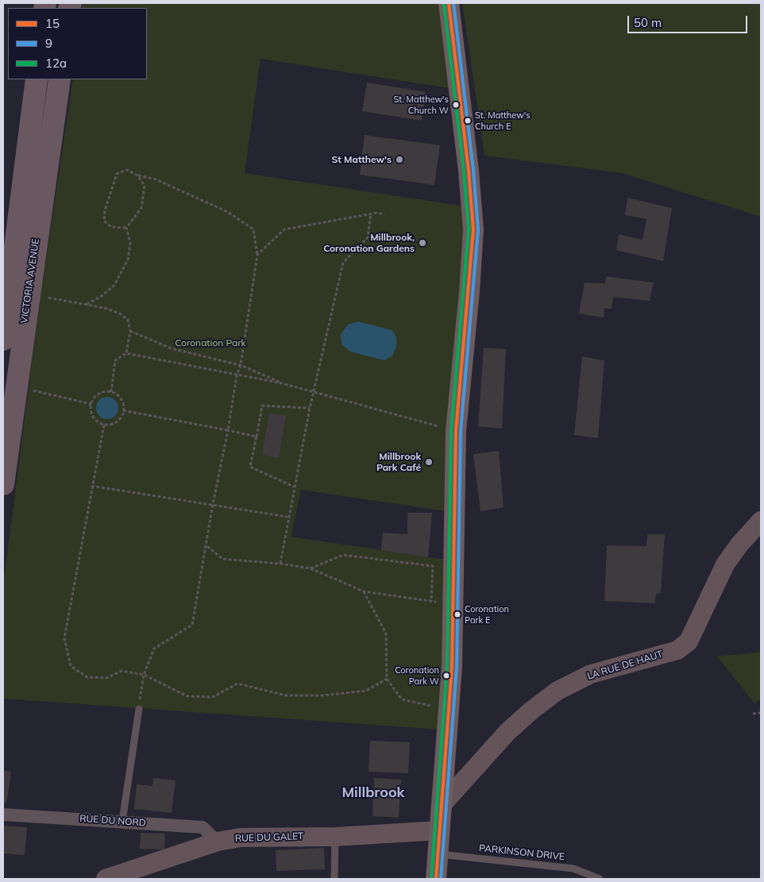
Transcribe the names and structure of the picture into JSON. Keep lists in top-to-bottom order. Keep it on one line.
{"streets":{"highway":["VICTORIA AVENUE"],"main road":["LA RUE DE HAUT","RUE DU GALET"],"street":["RUE DU NORD"],"lane":["PARKINSON DRIVE"]},"crossings":[["RUE DU NORD","RUE DU GALET"]],"districts":["Millbrook"],"parks":["Coronation Park"],"places":["St. Matthew's Church W","St. Matthew's Church E","St Matthew's","Millbrook, Coronation Gardens","Millbrook Park Café","Coronation Park E","Coronation Park W"],"lines":["transit line 15","transit line 9","transit line 12a"],"legend":["15","9","12a"],"scale_bar":"50 m"}
